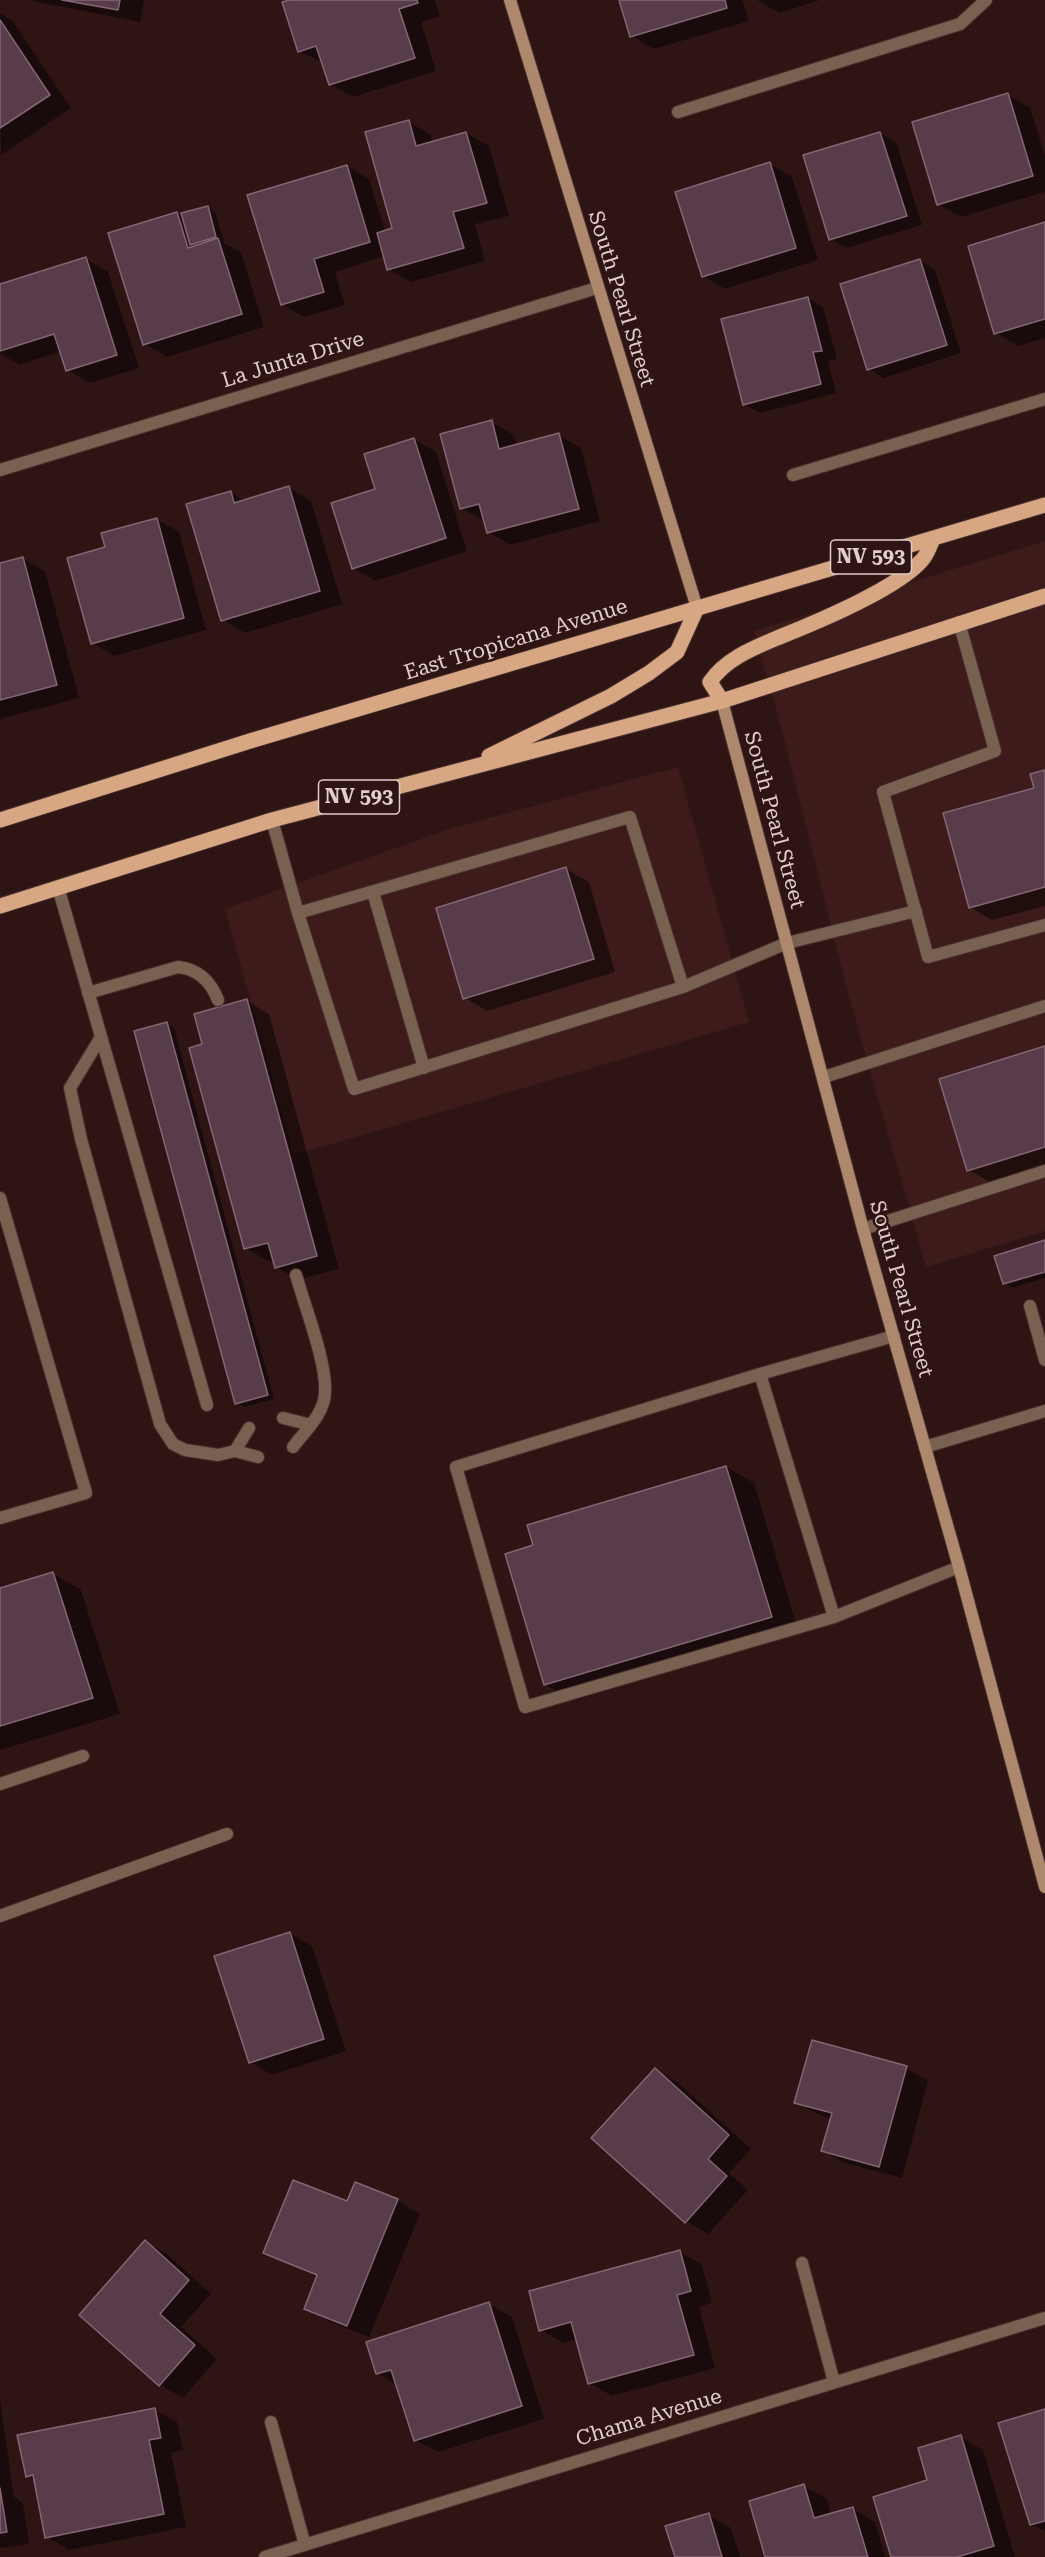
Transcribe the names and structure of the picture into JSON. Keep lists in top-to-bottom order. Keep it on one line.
{"streets":{"main road":["NV 593","East Tropicana Avenue"],"street":["South Pearl Street","La Junta Drive","Chama Avenue"]},"crossings":[["South Pearl Street","La Junta Drive"],["South Pearl Street","NV 593"],["South Pearl Street","East Tropicana Avenue"]]}
